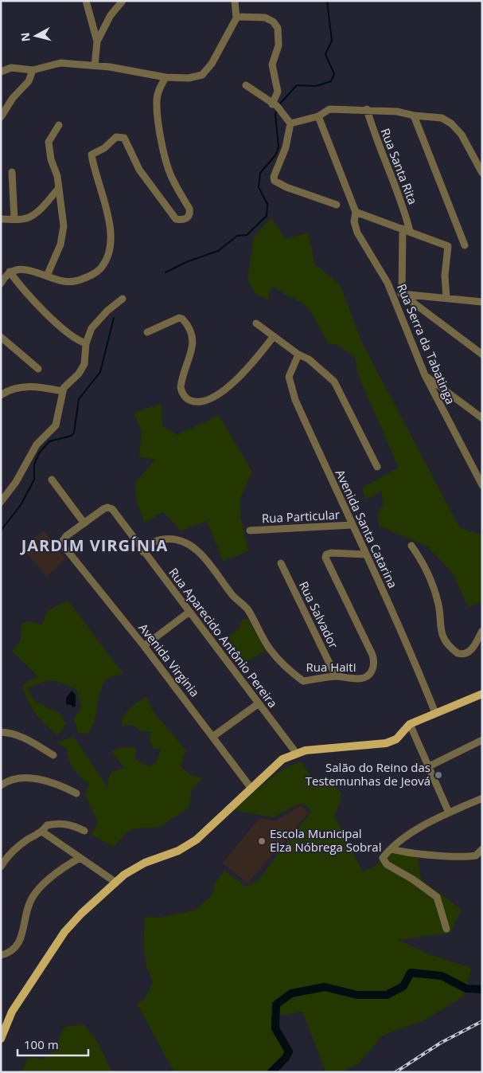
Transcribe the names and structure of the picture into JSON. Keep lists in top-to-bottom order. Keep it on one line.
{"streets":{"street":["Rua Santa Rita","Rua Serra da Tabatinga","Rua Particular","Avenida Santa Catarina","Rua Salvador","Rua Aparecido Antônio Pereira","Avenida Virginia","Rua Haiti"]},"crossings":[["Rua Particular","Avenida Santa Catarina"],["Avenida Santa Catarina","Rua Haiti"],["Rua Salvador","Rua Haiti"],["Rua Aparecido Antônio Pereira","Avenida Virginia"],["Rua Aparecido Antônio Pereira","Rua Haiti"]],"districts":["JARDIM VIRGÍNIA"],"places":["Salão do Reino das Testemunhas de Jeová","Escola Municipal Elza Nóbrega Sobral"],"scale_bar":"100 m","north":"left"}
